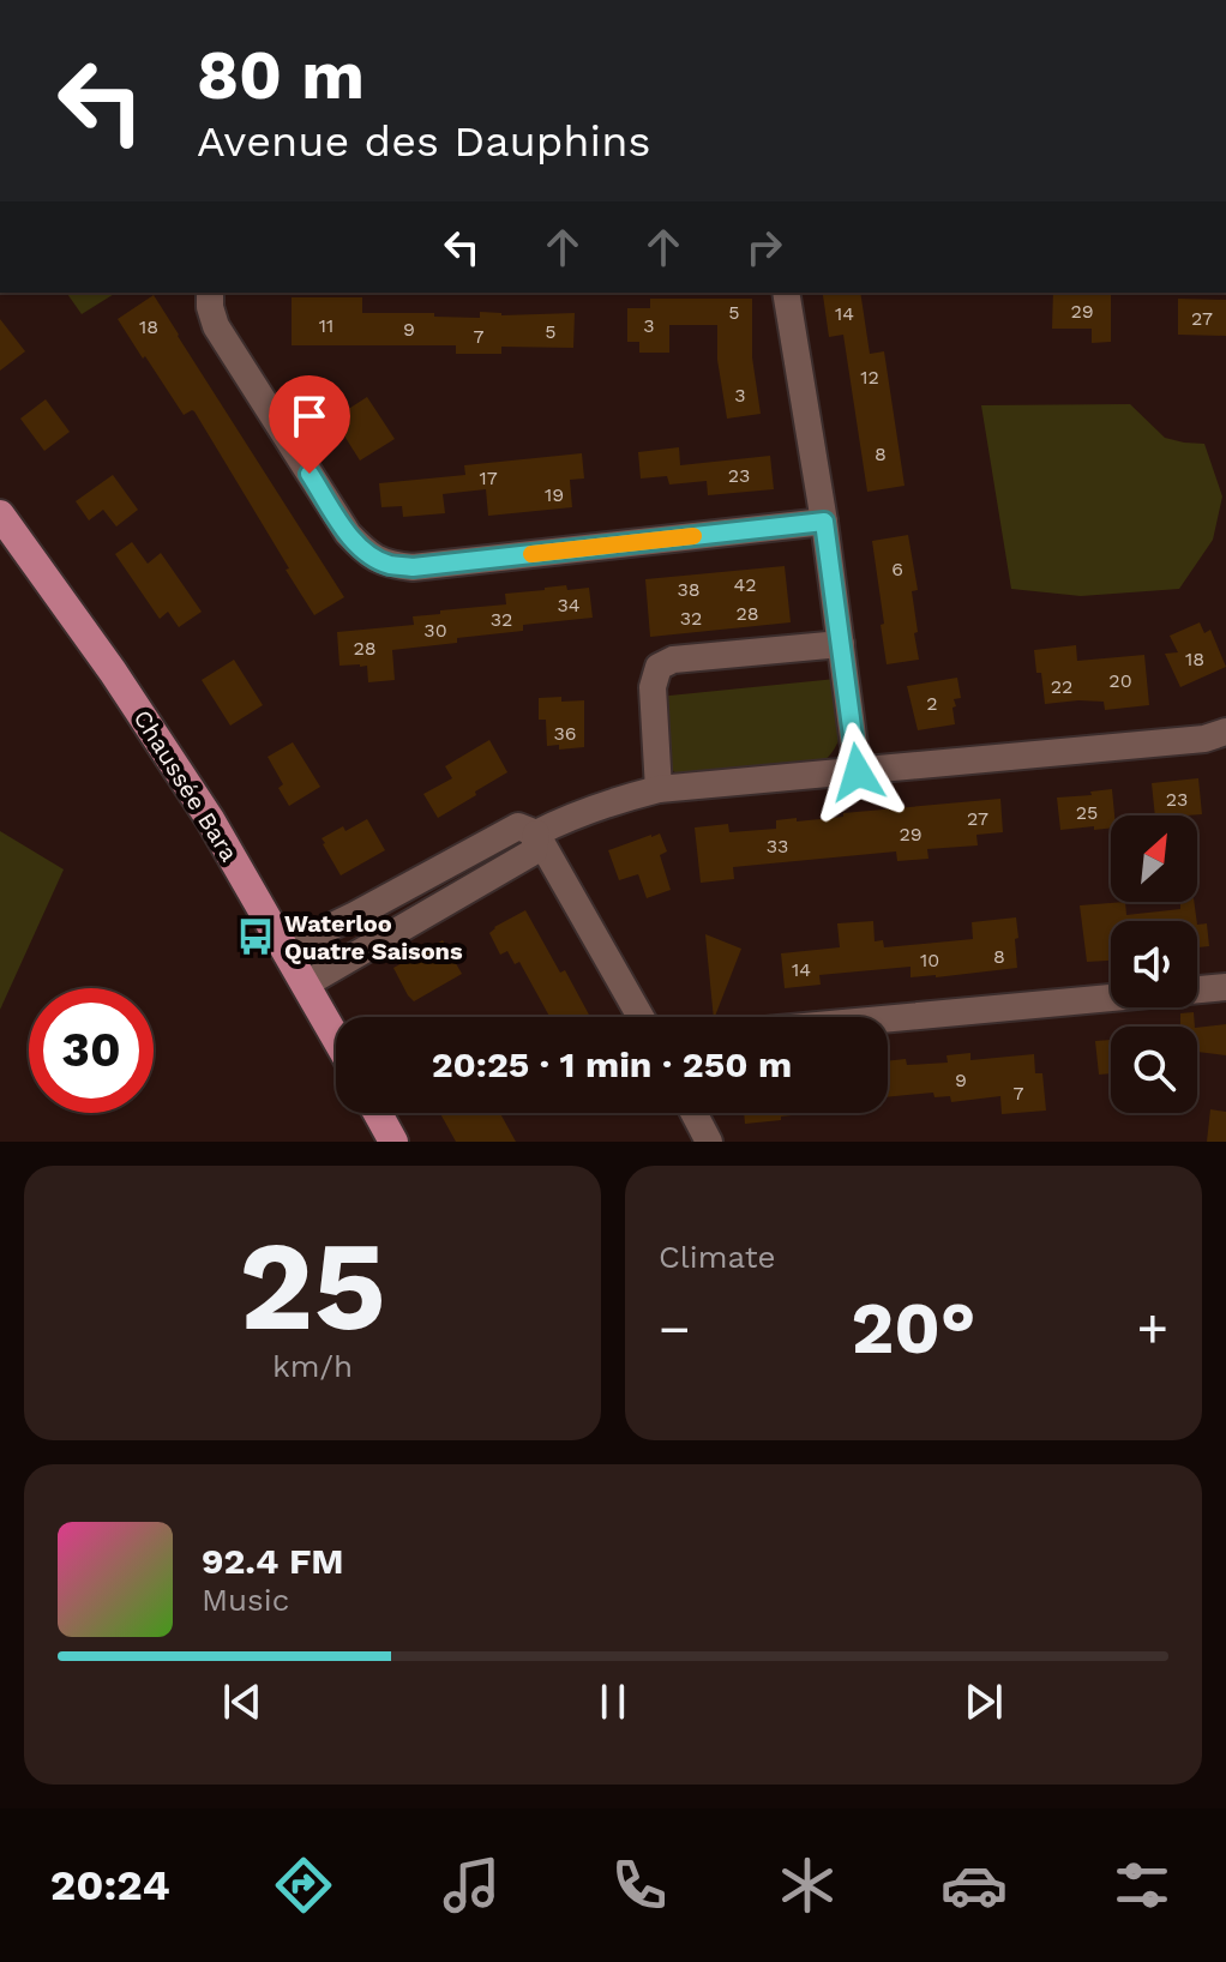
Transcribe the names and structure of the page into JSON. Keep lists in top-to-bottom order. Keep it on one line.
{"streets":{"main road":["Chaussée Bara"]},"places":{"bus stop":["Waterloo Quatre Saisons"]},"house_numbers":["29","5","14","27","11","3","18","9","5","7","12","3","8","23","17","19","6","42","38","34","28","32","32","30","28","18","20","22","2","36","23","25","27","29","33","8","10","14","9","7"],"north":"top right","page":{"turn":["80 m","Avenue des Dauphins"],"limit":"30","trip":"20:25 · 1 min · 250 m","tile":[["25","km/h"],"Climate"],"heat":["−","20°","+"],"song":["92.4 FM","Music"],"tabs":"20:24"}}
